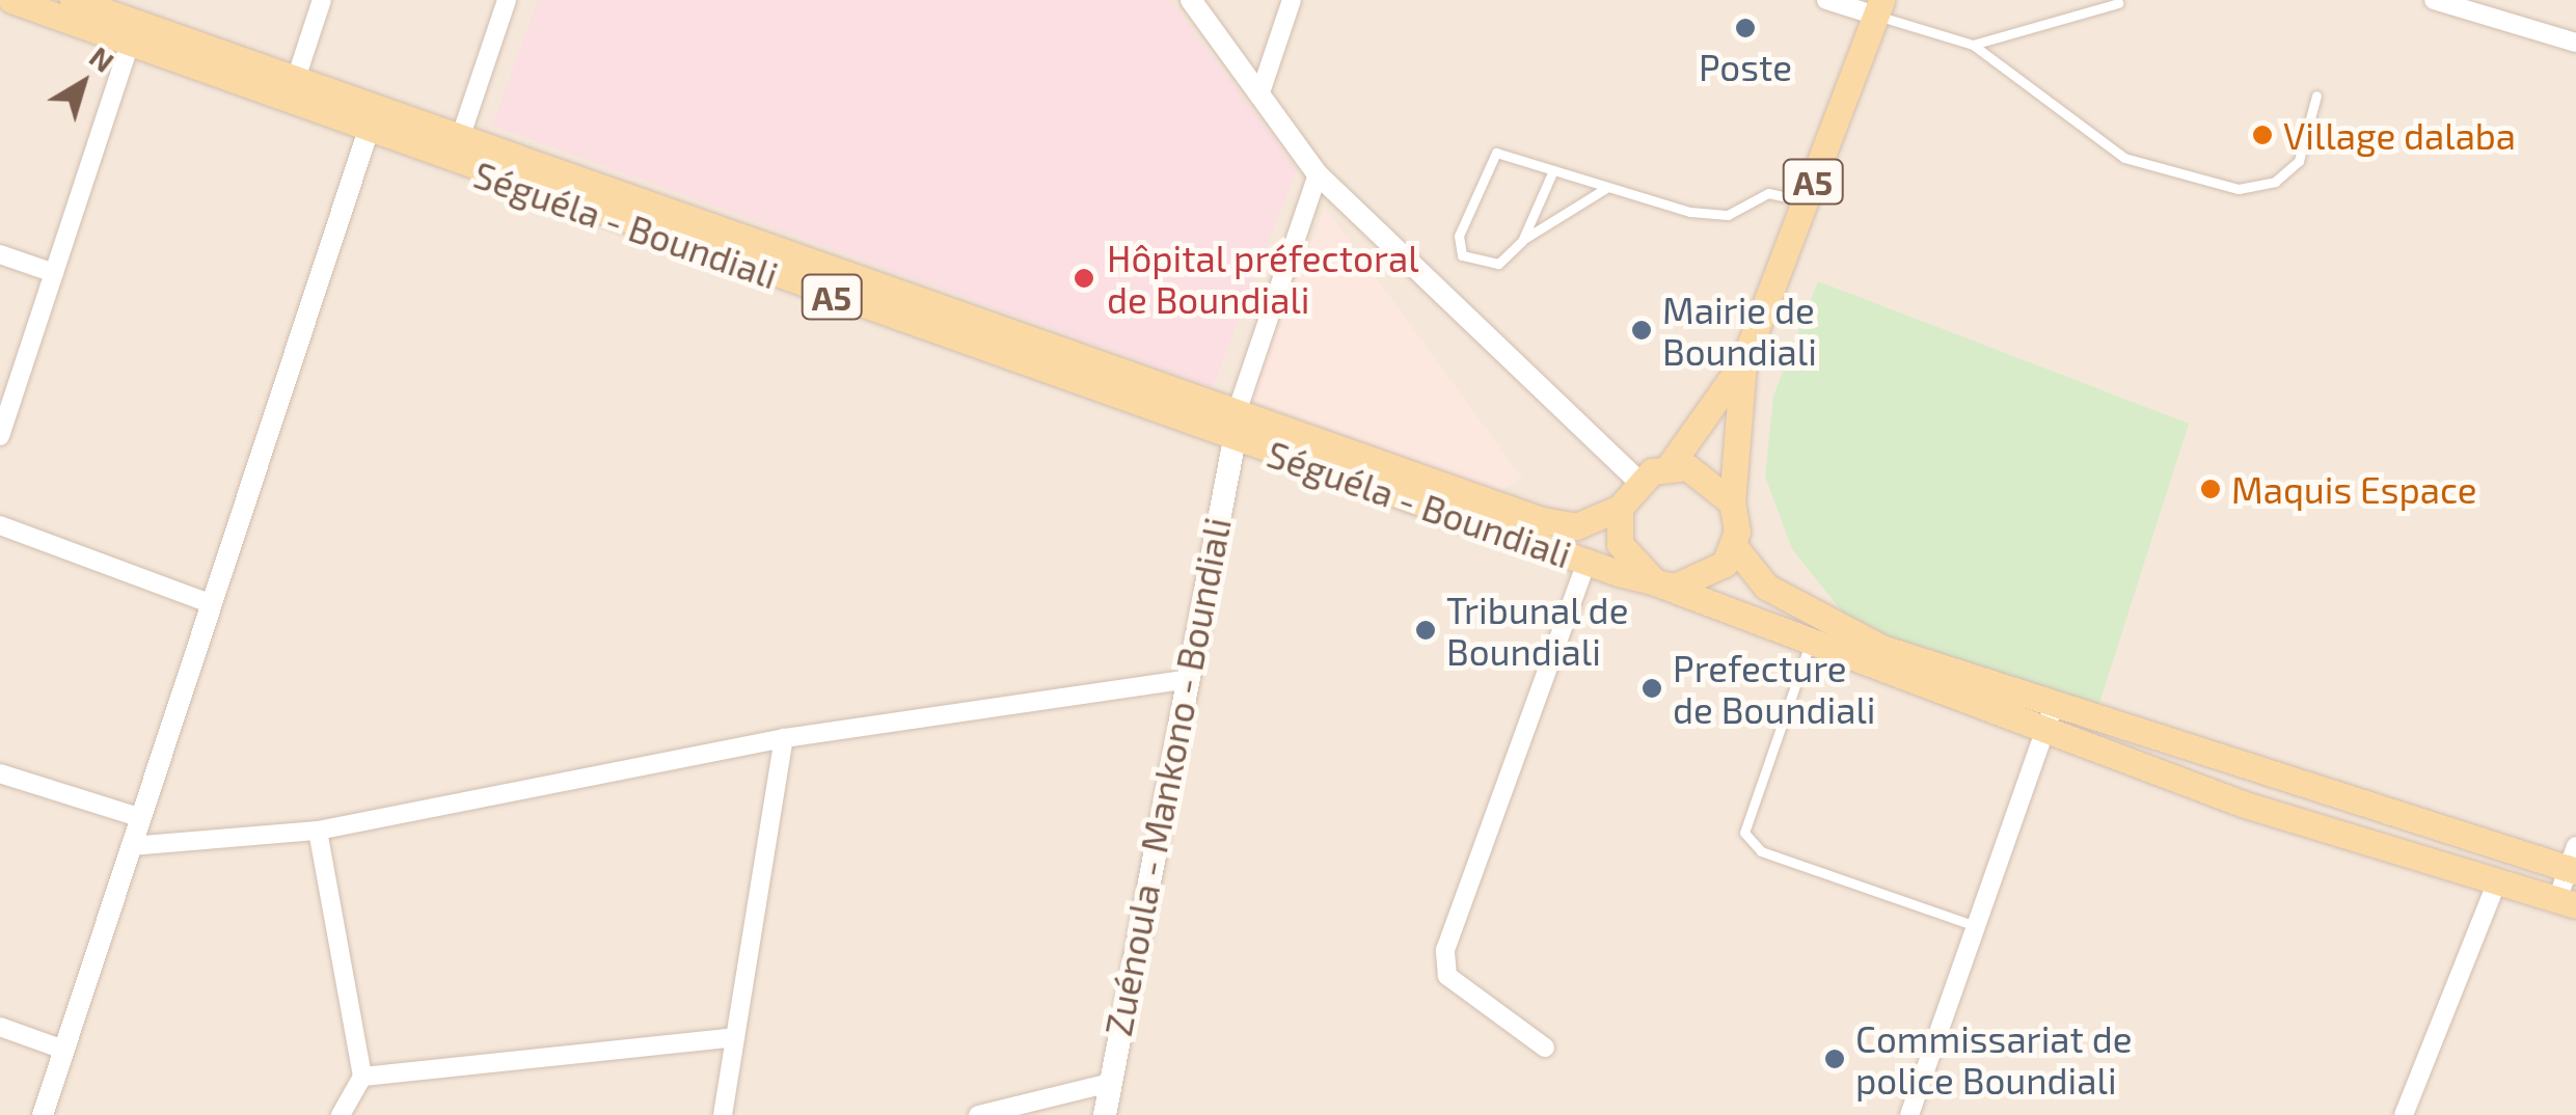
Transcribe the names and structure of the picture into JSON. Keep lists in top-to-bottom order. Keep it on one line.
{"streets":{"main road":["A5","Séguéla - Boundiali","Zuénoula - Mankono - Boundiali"]},"crossings":[["A5","Séguéla - Boundiali"],["Séguéla - Boundiali","Zuénoula - Mankono - Boundiali"]],"places":["Poste","Village dalaba","Hôpital préfectoral de Boundiali","Mairie de Boundiali","Maquis Espace","Tribunal de Boundiali","Prefecture de Boundiali","Commissariat de police Boundiali"],"north":"top right"}
